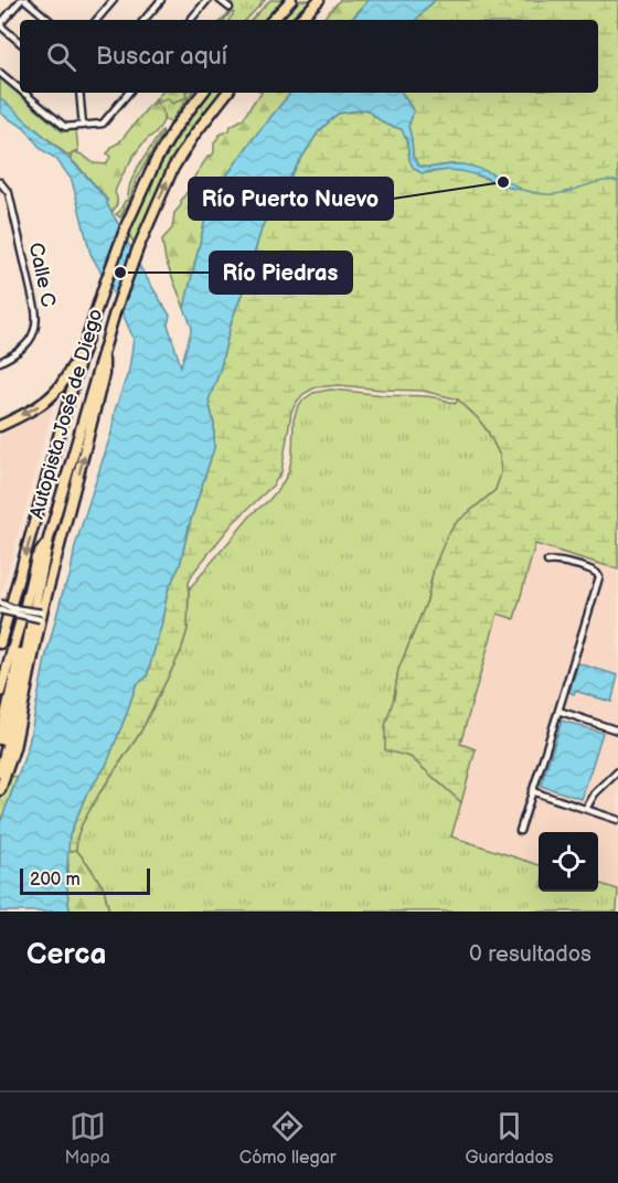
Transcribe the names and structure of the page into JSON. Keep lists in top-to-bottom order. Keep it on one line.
{"streets":{"highway":["Autopista José de Diego"],"street":["Calle C"]},"places":["Río Puerto Nuevo","Río Piedras"],"scale_bar":"200 m","page":{"search":"Buscar aquí","scale":"200 m","heading":["Cerca","0 resultados"],"nav":["Mapa","Cómo llegar","Guardados"]}}
